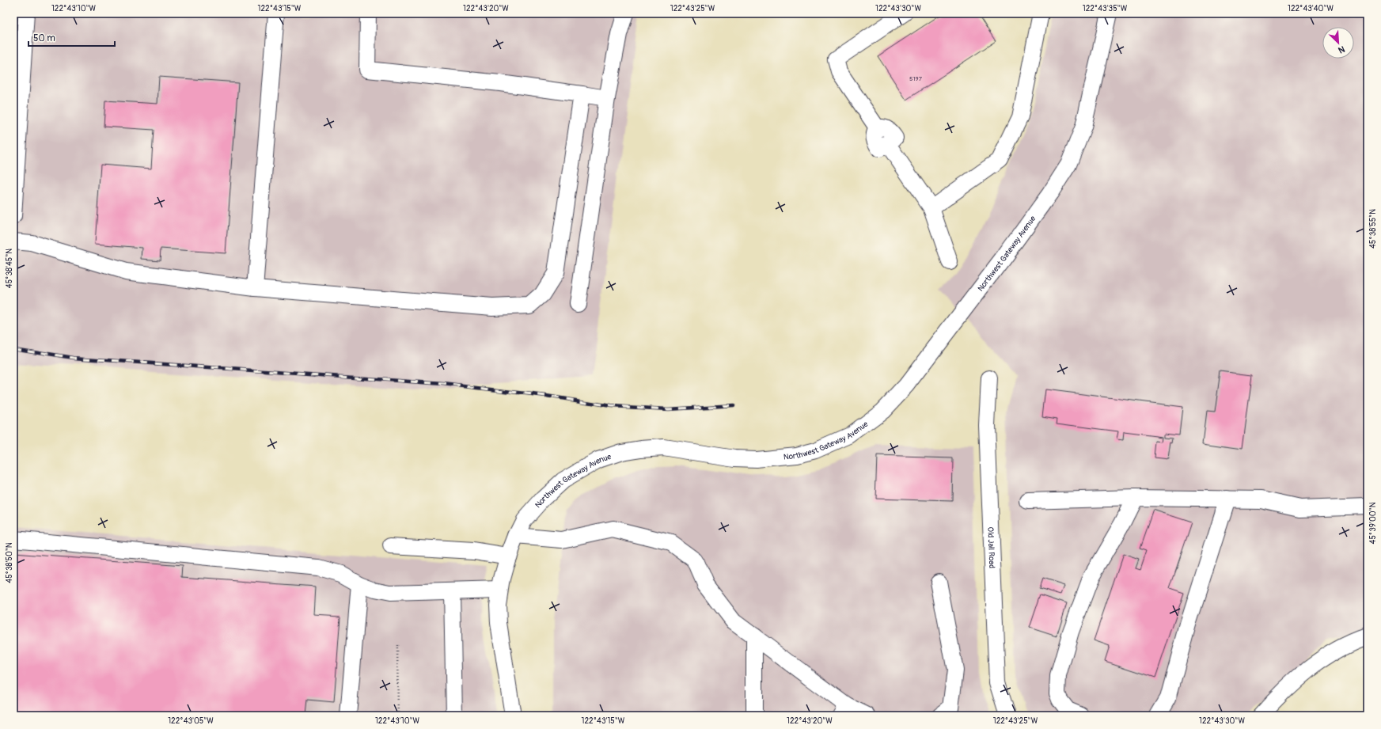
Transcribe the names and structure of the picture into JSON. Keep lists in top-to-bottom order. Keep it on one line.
{"streets":{"street":["Northwest Gateway Avenue","Old Jail Road"]},"house_numbers":["5197"],"scale_bar":"50 m","north":"bottom right","coordinates":["122°43'10\"W","122°43'15\"W","122°43'20\"W","122°43'25\"W","122°43'30\"W","122°43'35\"W","122°43'40\"W","45°38'55\"N","45°38'45\"N","45°39'00\"N","45°38'50\"N","122°43'05\"W"]}
